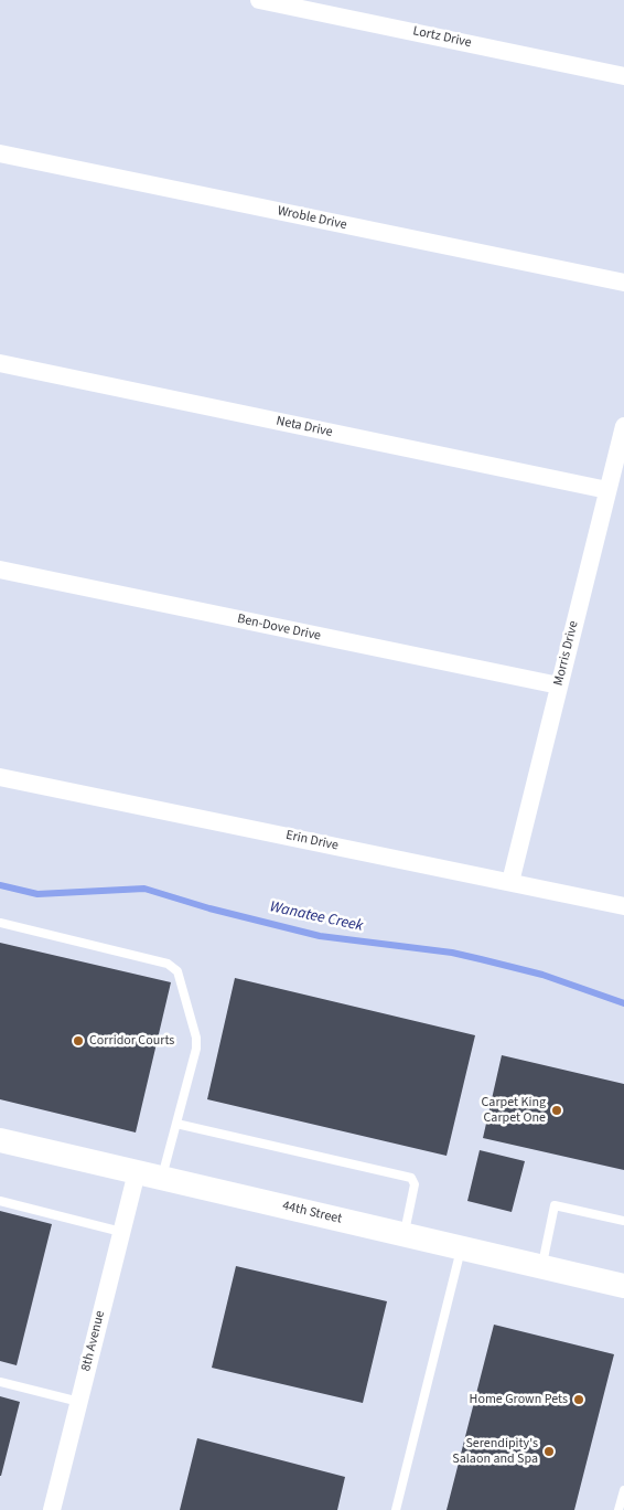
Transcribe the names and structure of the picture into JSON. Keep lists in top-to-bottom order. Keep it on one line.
{"streets":{"street":["Lortz Drive","Wroble Drive","Neta Drive","Ben-Dove Drive","Morris Drive","Erin Drive","44th Street","8th Avenue"]},"crossings":[["Neta Drive","Morris Drive"],["Ben-Dove Drive","Morris Drive"],["Morris Drive","Erin Drive"],["44th Street","8th Avenue"]],"water":["Wanatee Creek"],"places":["Corridor Courts","Carpet King Carpet One","Home Grown Pets","Serendipity's Salaon and Spa"]}
